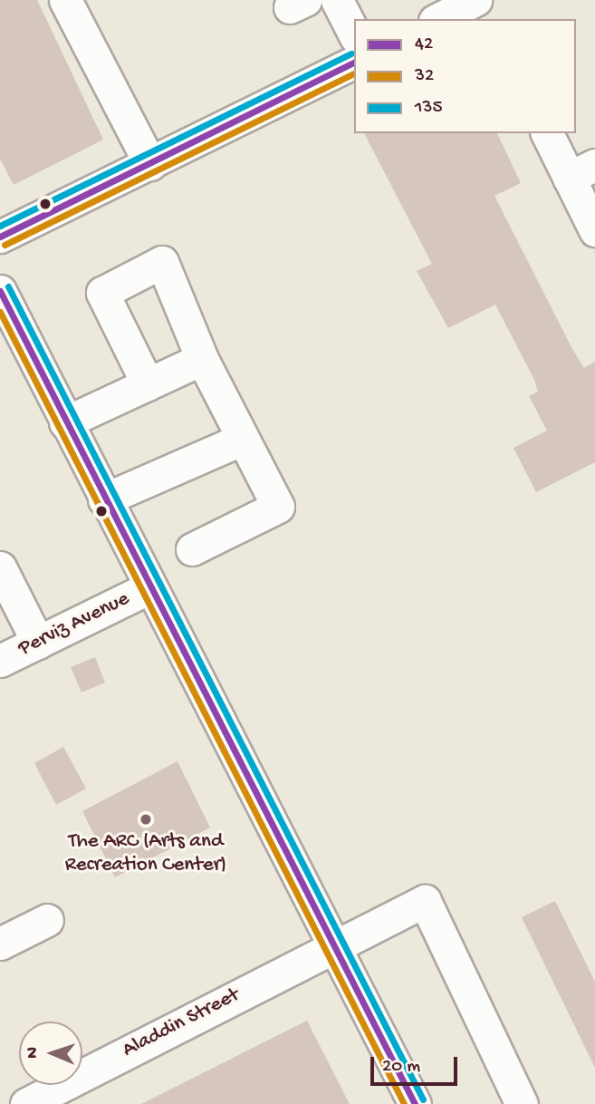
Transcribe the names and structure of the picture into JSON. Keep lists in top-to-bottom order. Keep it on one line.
{"streets":{"street":["Perviz Avenue","Aladdin Street"]},"places":["The ARC (Arts and Recreation Center)"],"lines":["transit line 135","transit line 42","transit line 32"],"legend":["42","32","135"],"scale_bar":"20 m","north":"left"}
